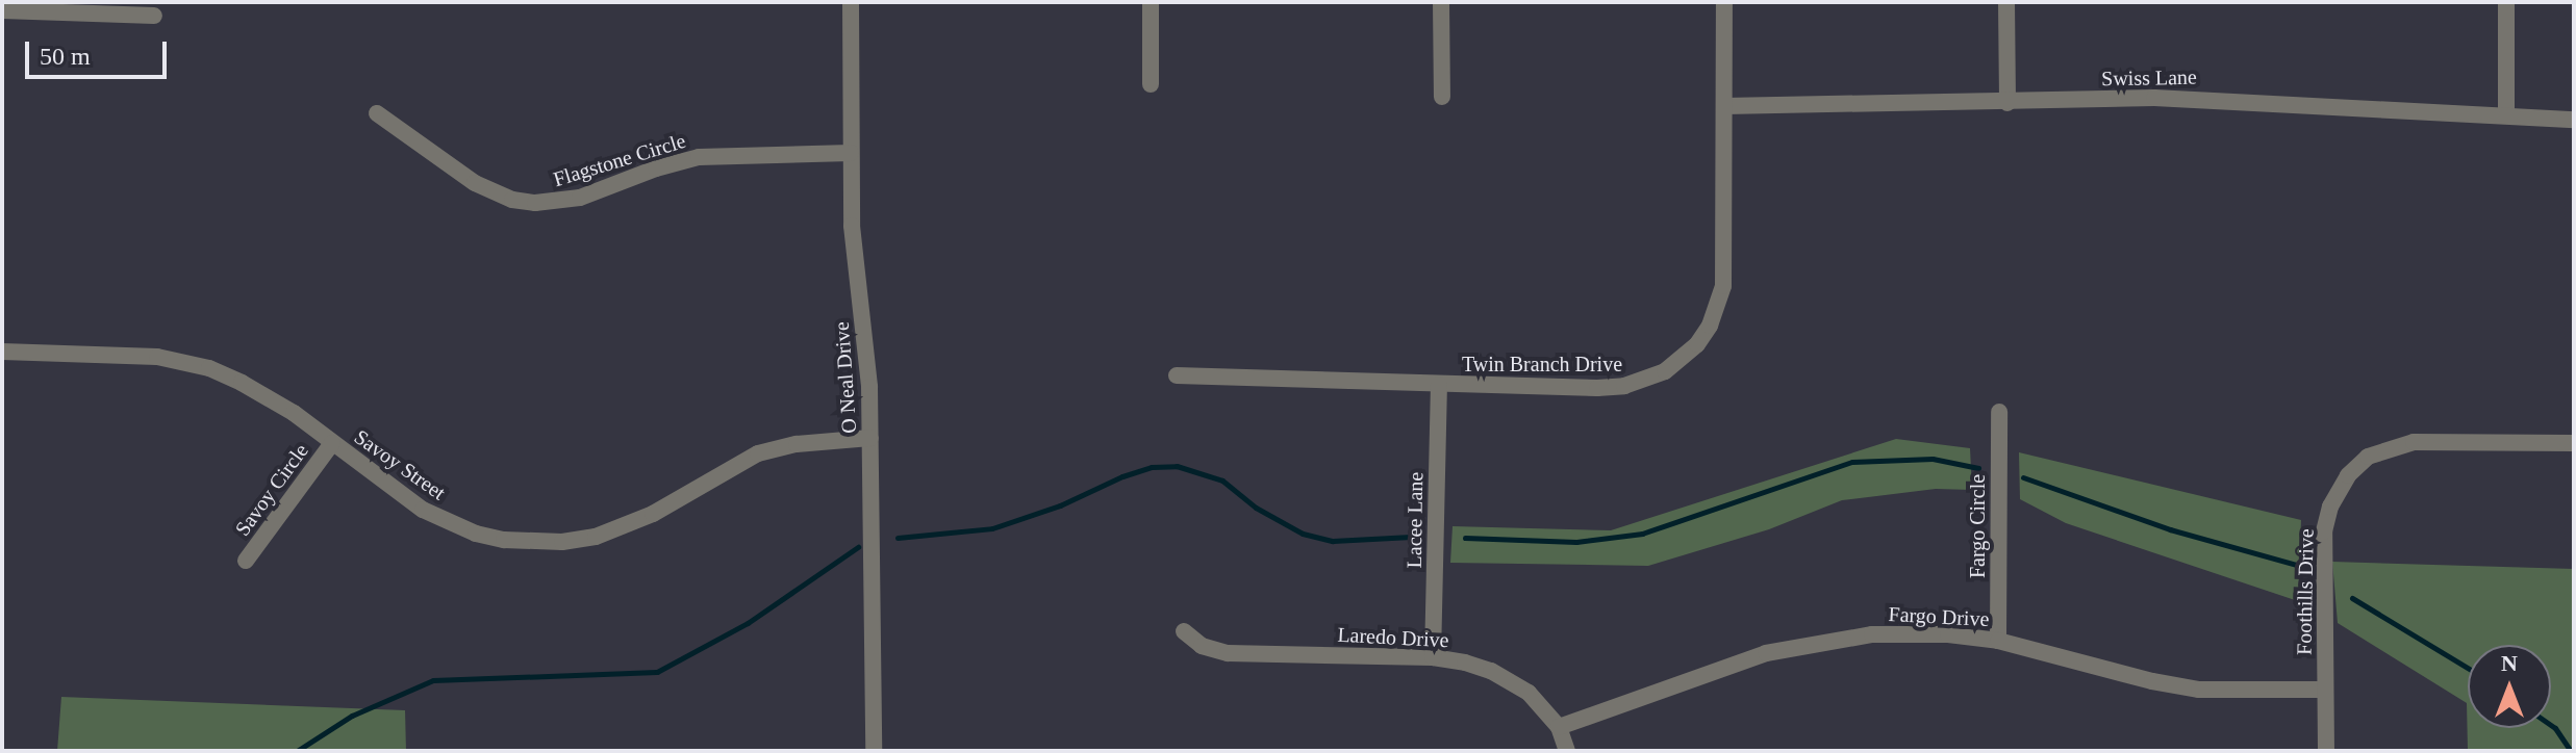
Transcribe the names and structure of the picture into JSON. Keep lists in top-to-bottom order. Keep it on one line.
{"streets":{"street":["Swiss Lane","Flagstone Circle","Twin Branch Drive","O Neal Drive","Savoy Street","Savoy Circle","Lacee Lane","Fargo Circle","Foothills Drive","Fargo Drive","Laredo Drive"]},"crossings":[["Swiss Lane","Twin Branch Drive"],["Flagstone Circle","O Neal Drive"],["Twin Branch Drive","Lacee Lane"],["O Neal Drive","Savoy Street"],["Savoy Street","Savoy Circle"],["Lacee Lane","Laredo Drive"],["Fargo Circle","Fargo Drive"],["Foothills Drive","Fargo Drive"],["Fargo Drive","Laredo Drive"]],"scale_bar":"50 m","north":"top"}
